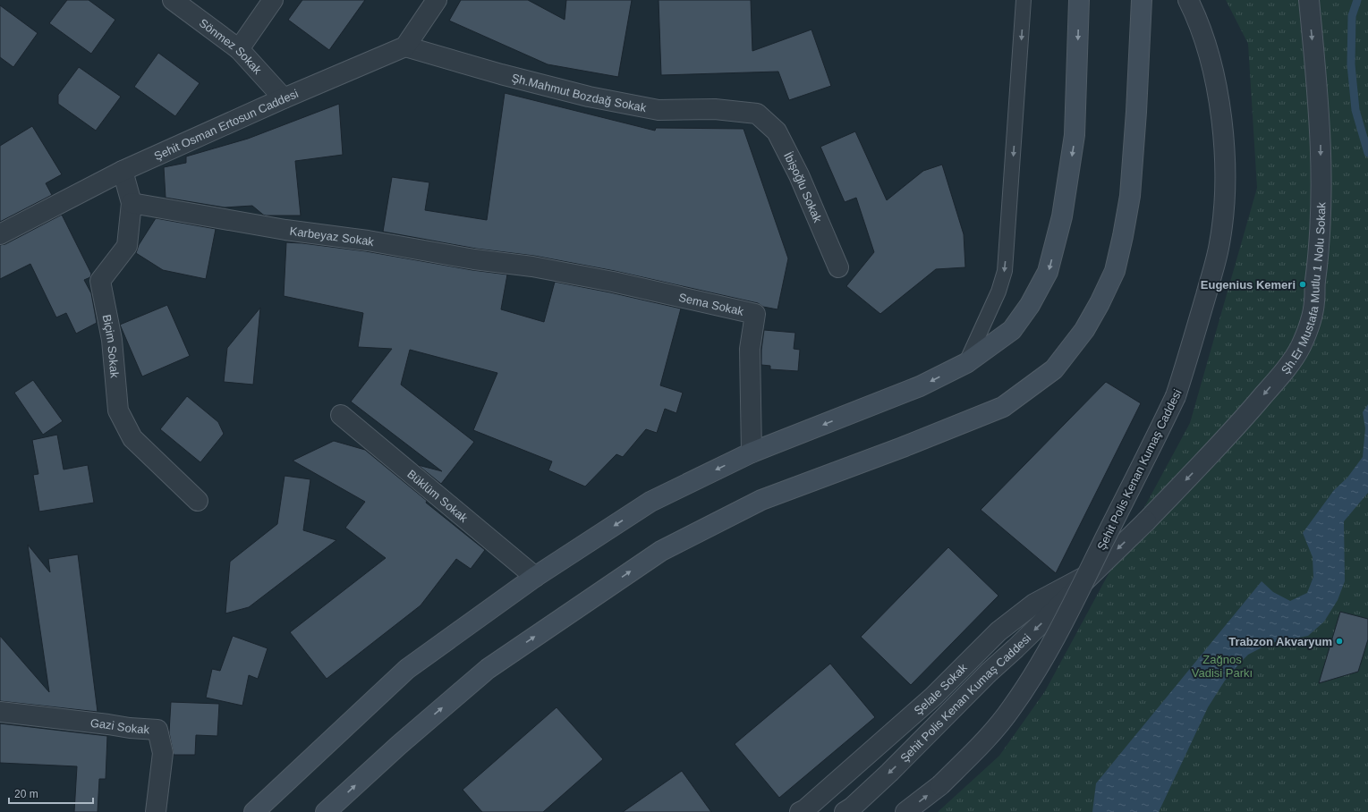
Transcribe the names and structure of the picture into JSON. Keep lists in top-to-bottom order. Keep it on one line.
{"streets":{"street":["Sönmez Sokak","Şh.Mahmut Bozdağ Sokak","Şehit Osman Ertosun Caddesi","İbişoğlu Sokak","Karbeyaz Sokak","Şh.Er Mustafa Mutlu 1 Nolu Sokak","Sema Sokak","Biçim Sokak","Şehit Polis Kenan Kumaş Caddesi","Büklüm Sokak","Şelale Sokak","Gazi Sokak"]},"crossings":[["Sönmez Sokak","Şehit Osman Ertosun Caddesi"],["Şh.Mahmut Bozdağ Sokak","Şehit Osman Ertosun Caddesi"],["Şh.Mahmut Bozdağ Sokak","İbişoğlu Sokak"],["Şehit Osman Ertosun Caddesi","Biçim Sokak"],["Karbeyaz Sokak","Sema Sokak"],["Karbeyaz Sokak","Biçim Sokak"],["Şh.Er Mustafa Mutlu 1 Nolu Sokak","Şehit Polis Kenan Kumaş Caddesi"],["Şehit Polis Kenan Kumaş Caddesi","Şelale Sokak"]],"one_way":["Şh.Er Mustafa Mutlu 1 Nolu Sokak"],"parks":["Zağnos Vadisi Parkı"],"places":["Eugenius Kemeri","Trabzon Akvaryum"],"scale_bar":"20 m"}
